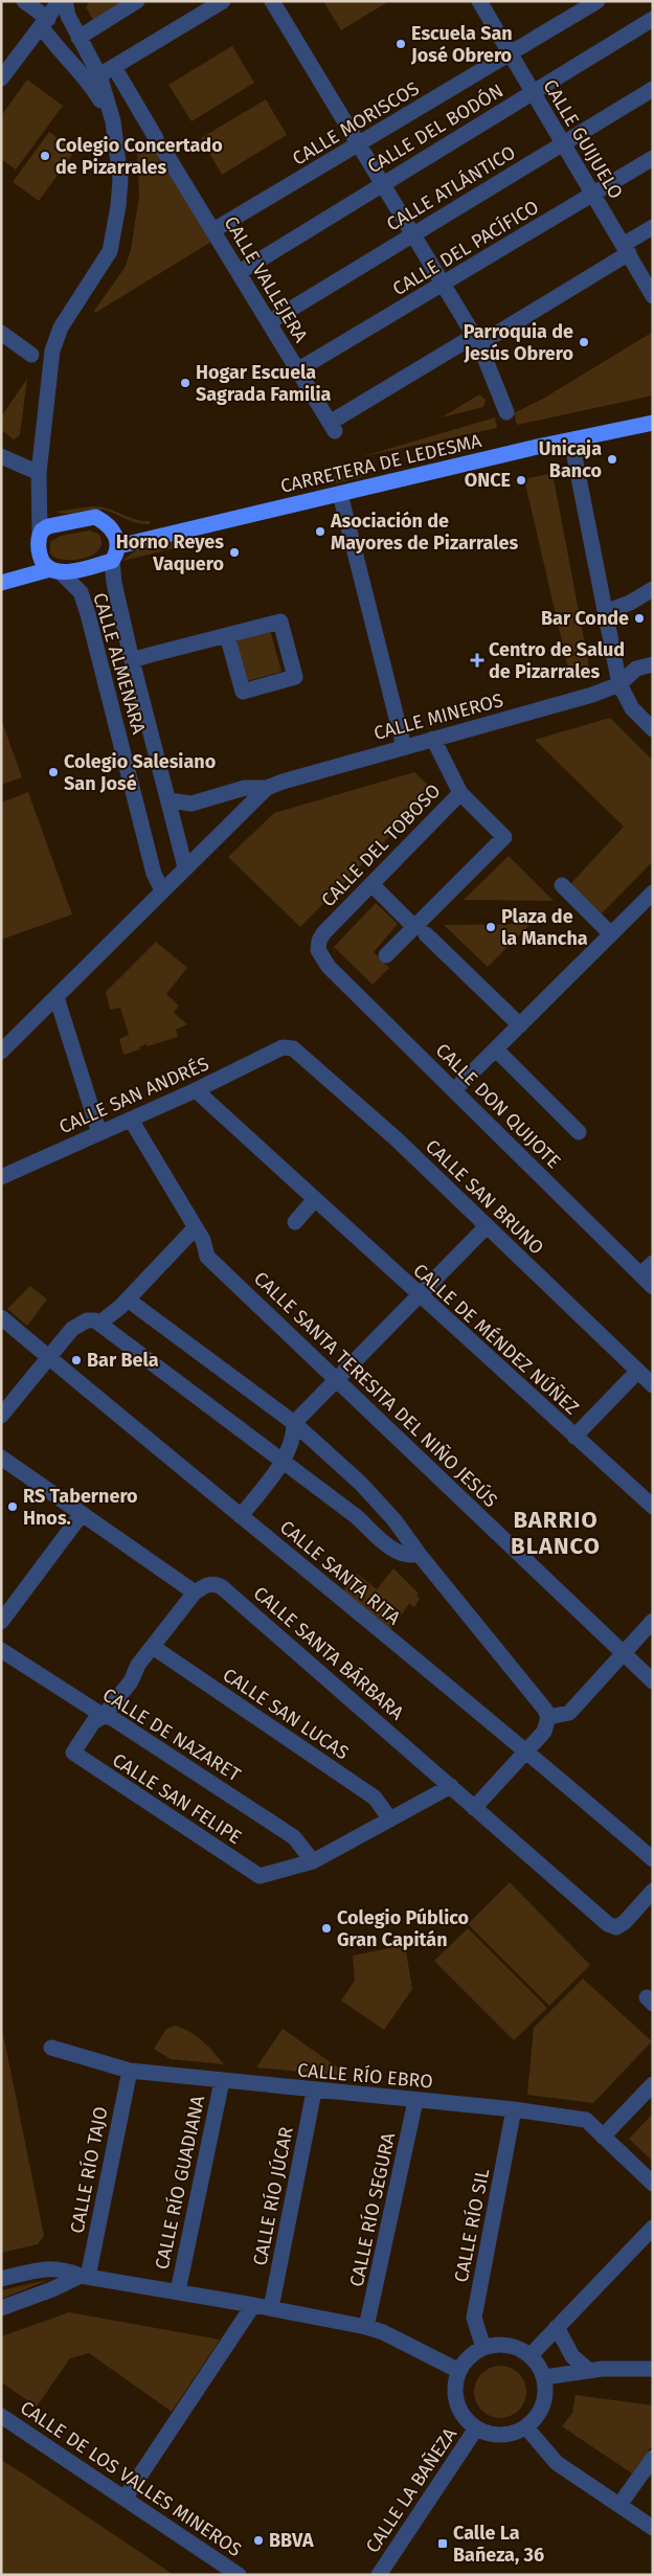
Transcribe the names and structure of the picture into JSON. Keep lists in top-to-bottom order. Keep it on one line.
{"streets":{"highway":["CARRETERA DE LEDESMA"],"street":["CALLE MORISCOS","CALLE DEL BODÓN","CALLE GUIJUELO","CALLE ATLÁNTICO","CALLE DEL PACÍFICO","CALLE VALLEJERA","CALLE ALMENARA","CALLE MINEROS","CALLE DEL TOBOSO","CALLE SAN ANDRÉS","CALLE DON QUIJOTE","CALLE SAN BRUNO","CALLE DE MÉNDEZ NÚÑEZ","CALLE SANTA TERESITA DEL NIÑO JESÚS","CALLE SANTA RITA","CALLE SANTA BÁRBARA","CALLE SAN LUCAS","CALLE DE NAZARET","CALLE SAN FELIPE","CALLE RÍO EBRO","CALLE RÍO TAJO","CALLE RÍO GUADIANA","CALLE RÍO JÚCAR","CALLE RÍO SEGURA","CALLE RÍO SIL","CALLE DE LOS VALLES MINEROS","CALLE LA BAÑEZA"]},"crossings":[["CALLE MORISCOS","CALLE GUIJUELO"],["CALLE MORISCOS","CALLE VALLEJERA"],["CALLE DEL BODÓN","CALLE GUIJUELO"],["CALLE DEL BODÓN","CALLE VALLEJERA"],["CALLE GUIJUELO","CALLE ATLÁNTICO"],["CALLE GUIJUELO","CALLE DEL PACÍFICO"],["CALLE ATLÁNTICO","CALLE VALLEJERA"],["CALLE DEL PACÍFICO","CALLE VALLEJERA"],["CARRETERA DE LEDESMA","CALLE ALMENARA"],["CALLE ALMENARA","CALLE MINEROS"],["CALLE MINEROS","CALLE DEL TOBOSO"],["CALLE DEL TOBOSO","CALLE DON QUIJOTE"],["CALLE SAN ANDRÉS","CALLE SAN BRUNO"],["CALLE SAN ANDRÉS","CALLE DE MÉNDEZ NÚÑEZ"],["CALLE SAN ANDRÉS","CALLE SANTA TERESITA DEL NIÑO JESÚS"],["CALLE DE NAZARET","CALLE SAN FELIPE"],["CALLE RÍO EBRO","CALLE RÍO TAJO"],["CALLE RÍO EBRO","CALLE RÍO GUADIANA"],["CALLE RÍO EBRO","CALLE RÍO JÚCAR"],["CALLE RÍO EBRO","CALLE RÍO SEGURA"],["CALLE RÍO EBRO","CALLE RÍO SIL"],["CALLE RÍO SIL","CALLE LA BAÑEZA"]],"districts":["BARRIO BLANCO"],"places":{"other":["Escuela San José Obrero","Colegio Concertado de Pizarrales","Parroquia de Jesús Obrero","Hogar Escuela Sagrada Familia","Unicaja Banco","ONCE","Asociación de Mayores de Pizarrales","Horno Reyes Vaquero","Bar Conde","Colegio Salesiano San José","Plaza de la Mancha","Bar Bela","RS Tabernero Hnos.","Colegio Público Gran Capitán","BBVA"],"health":["Centro de Salud de Pizarrales"],"transit":["Calle La Bañeza, 36"]}}
